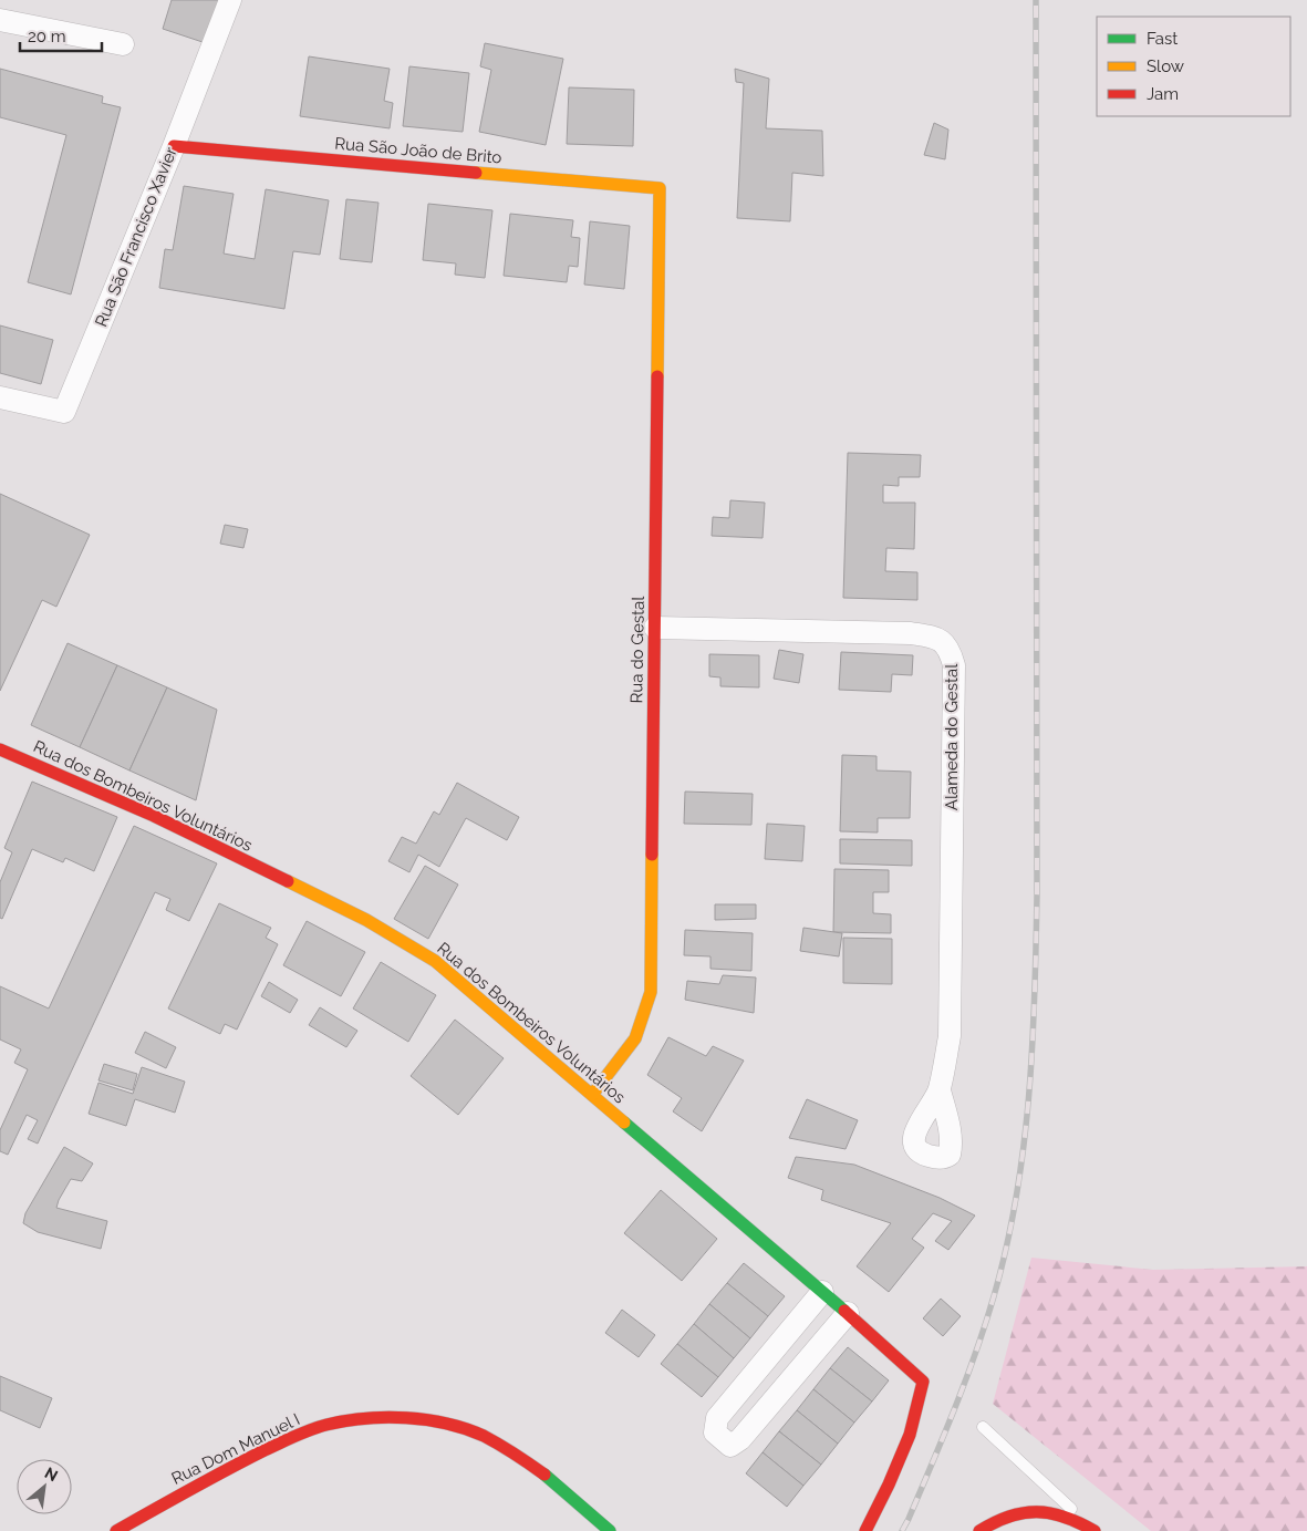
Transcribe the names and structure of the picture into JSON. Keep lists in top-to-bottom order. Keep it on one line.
{"streets":{"street":["Rua São João de Brito","Rua São Francisco Xavier","Rua do Gestal","Alameda do Gestal","Rua dos Bombeiros Voluntários","Rua Dom Manuel I"]},"crossings":[["Rua São João de Brito","Rua São Francisco Xavier"],["Rua São João de Brito","Rua do Gestal"],["Rua do Gestal","Alameda do Gestal"],["Rua do Gestal","Rua dos Bombeiros Voluntários"]],"legend":["Fast","Slow","Jam"],"scale_bar":"20 m","north":"top right"}
